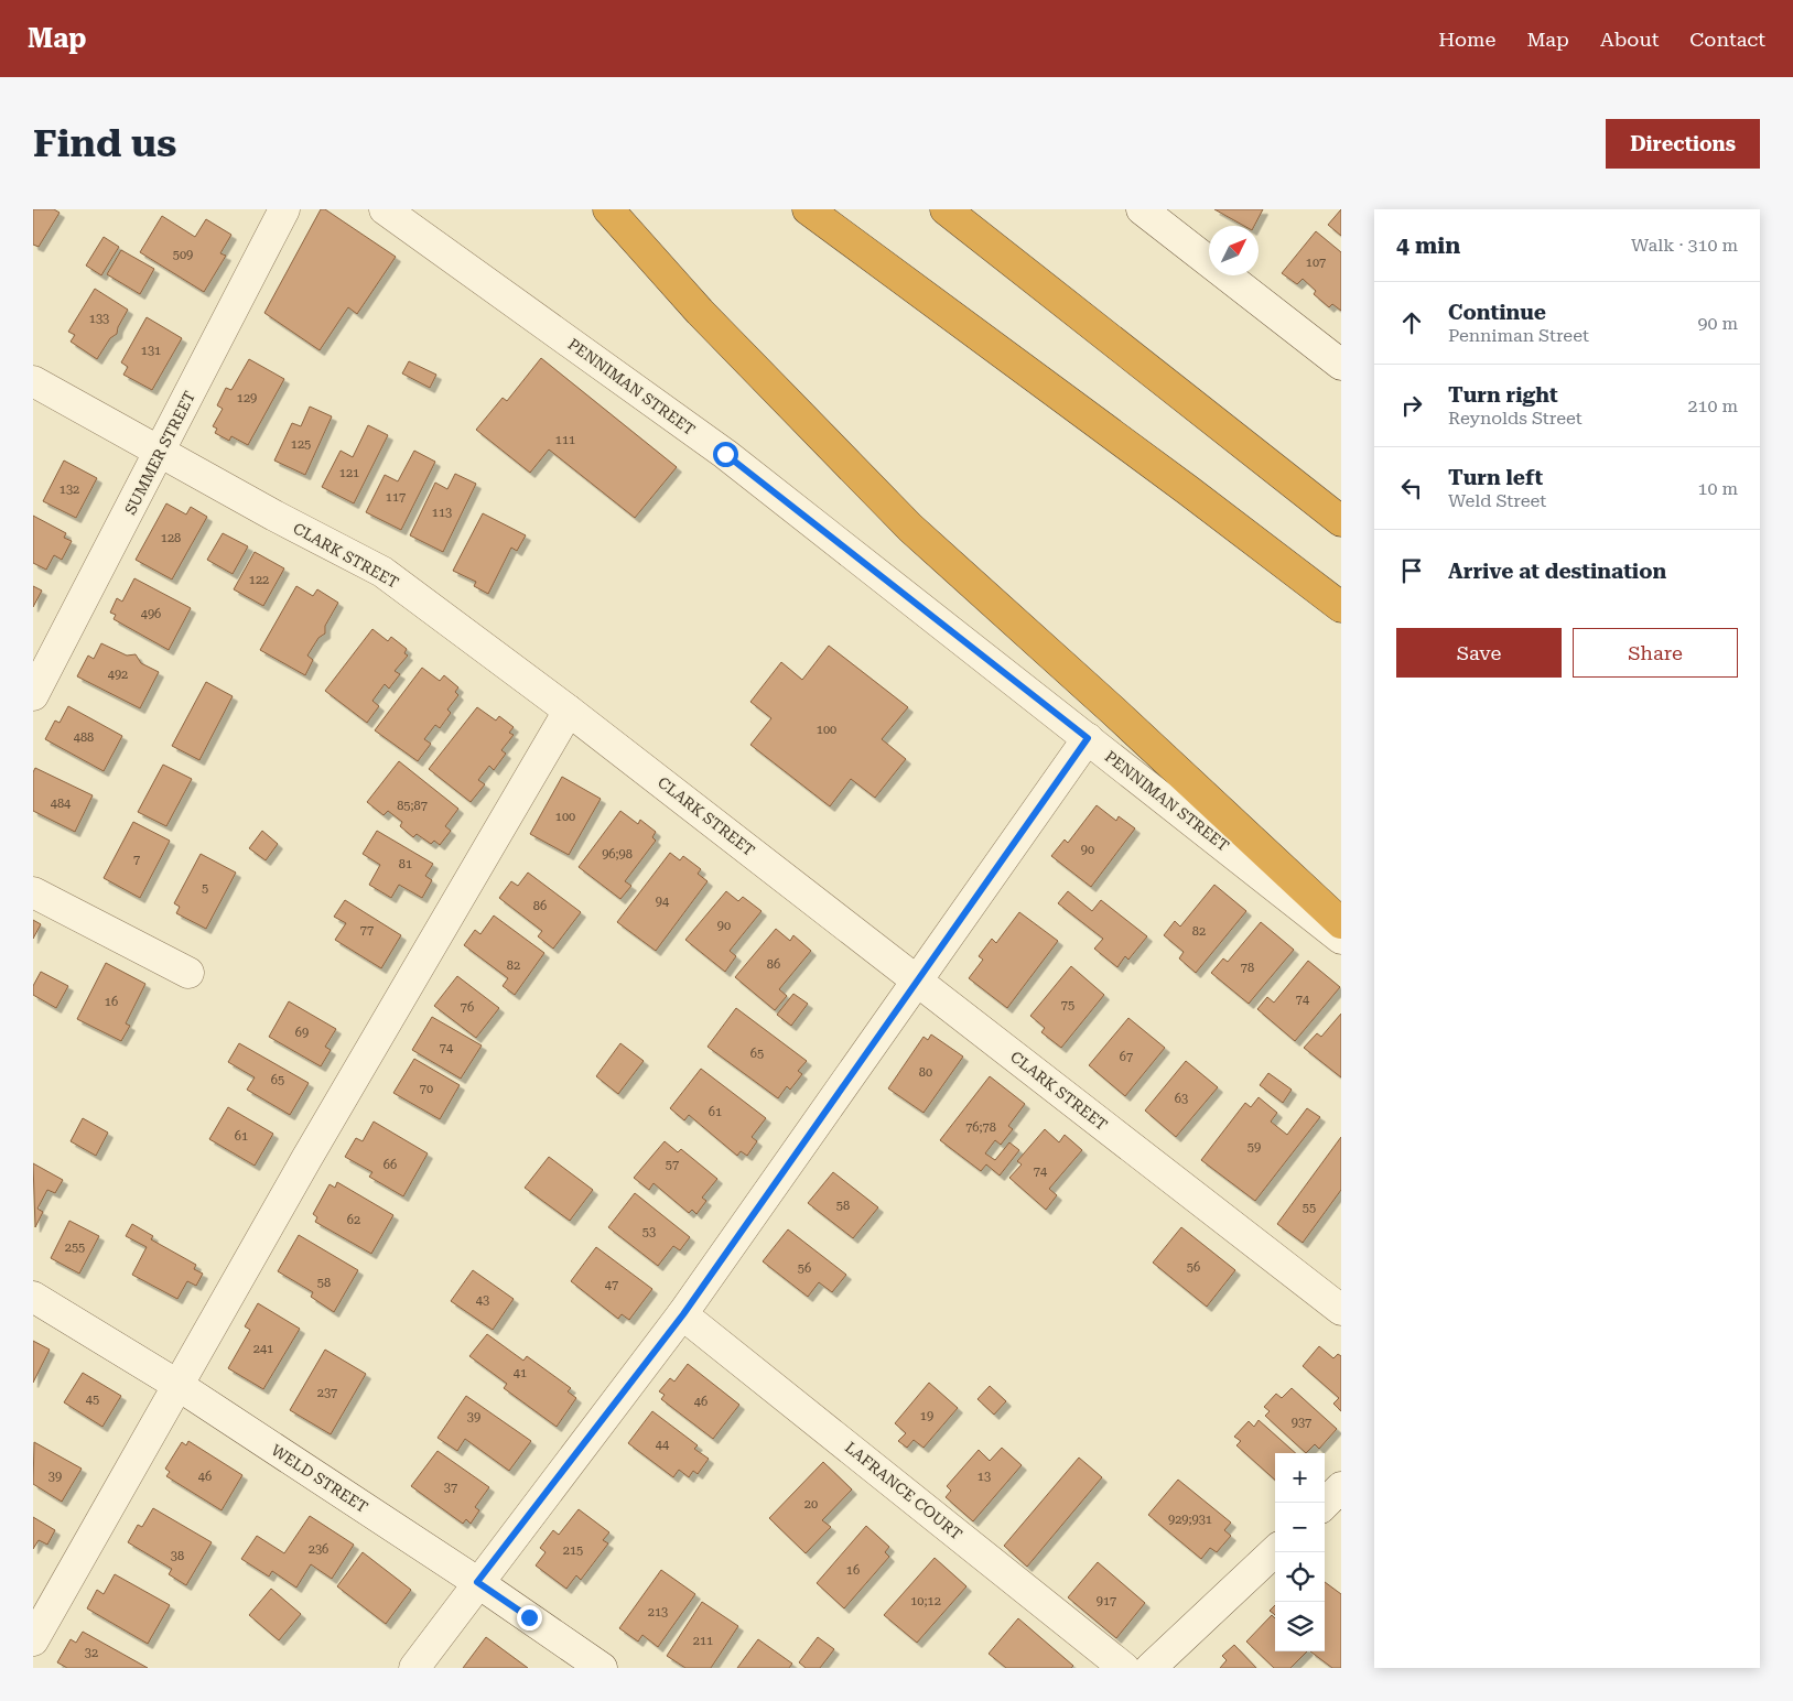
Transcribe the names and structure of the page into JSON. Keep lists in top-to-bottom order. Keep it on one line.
{"streets":{"street":["PENNIMAN STREET","SUMMER STREET","CLARK STREET","WELD STREET","LAFRANCE COURT"]},"crossings":[["SUMMER STREET","CLARK STREET"]],"house_numbers":["509","107","133","131","129","111","125","121","132","117","113","128","122","496","492","100","488","484","85;87","100","90","96;98","7","81","5","94","86","90","77","82","86","82","78","74","16","75","76","69","74","65","67","80","65","70","63","61","76;78","61","59","66","57","74","58","55","62","53","255","56","56","58","47","43","241","41","237","45","46","19","39","937","44","39","46","13","37","20","929;931","236","215","38","16","10;12","917","213","211","32"],"north":"top right","page":{"header":"Map","nav":["Home","Map","About","Contact"],"buttons":["Directions",["Save","Share"]],"title":"Find us","heading":["4 min","Walk · 310 m"],"list":[["Continue","Penniman Street","90 m"],["Turn right","Reynolds Street","210 m"],["Turn left","Weld Street","10 m"],"Arrive at destination"],"map_buttons":["+","−"]}}
